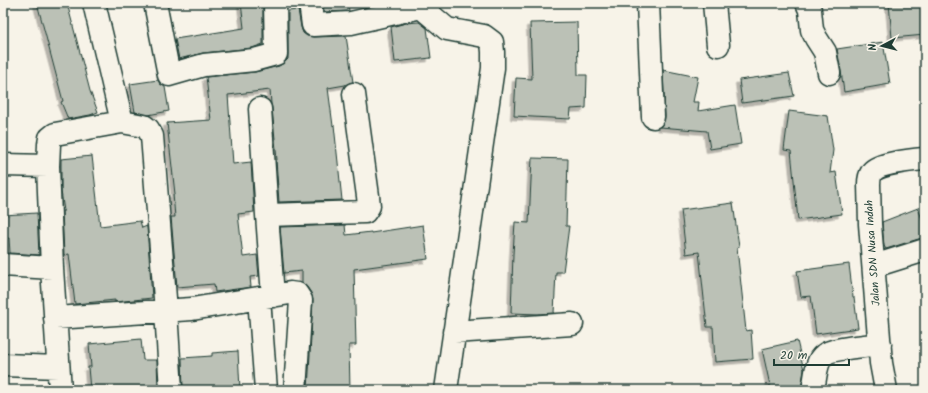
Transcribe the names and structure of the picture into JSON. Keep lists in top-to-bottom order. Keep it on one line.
{"streets":{"street":["Jalan SDN Nusa Indah"]},"scale_bar":"20 m","north":"left"}
